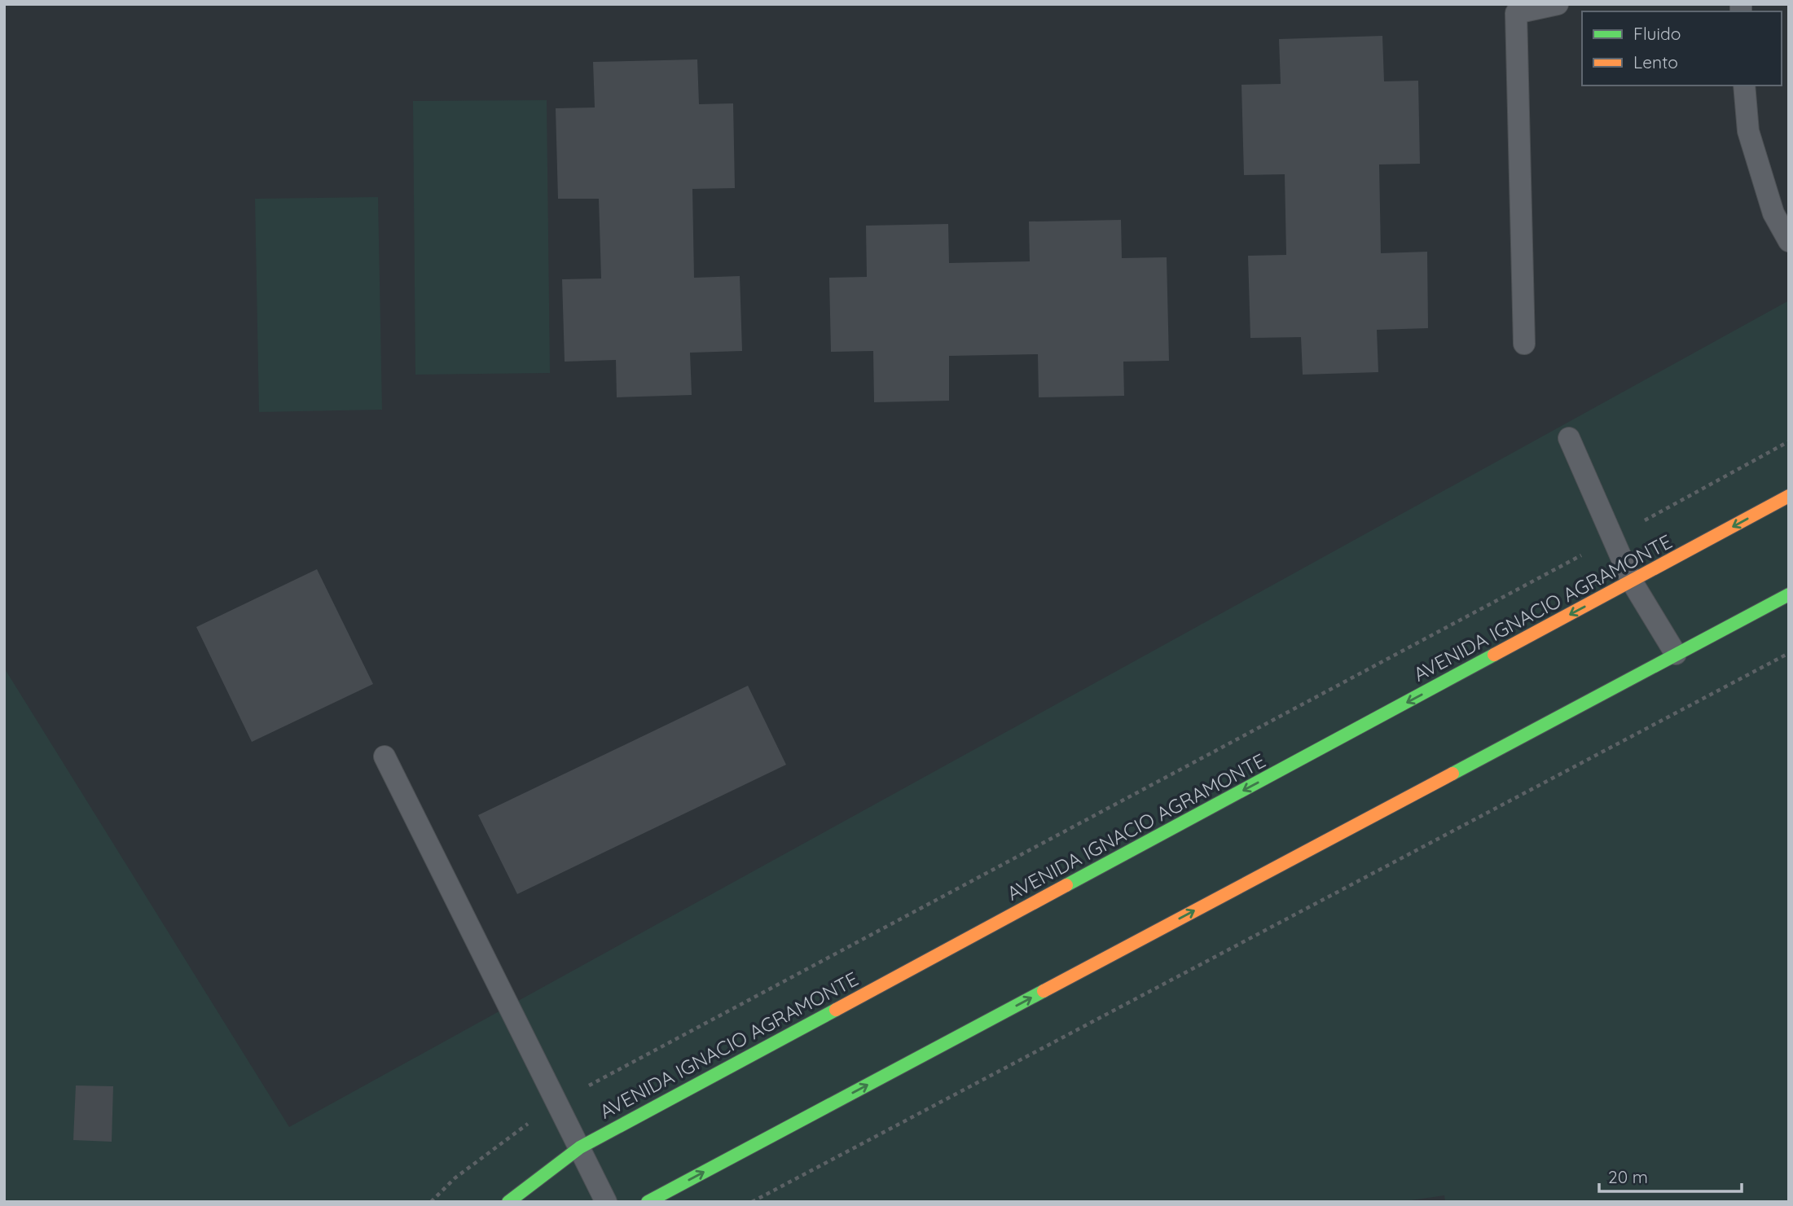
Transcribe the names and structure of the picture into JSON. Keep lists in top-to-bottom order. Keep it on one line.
{"streets":{"main road":["AVENIDA IGNACIO AGRAMONTE"]},"legend":["Fluido","Lento"],"scale_bar":"20 m"}
